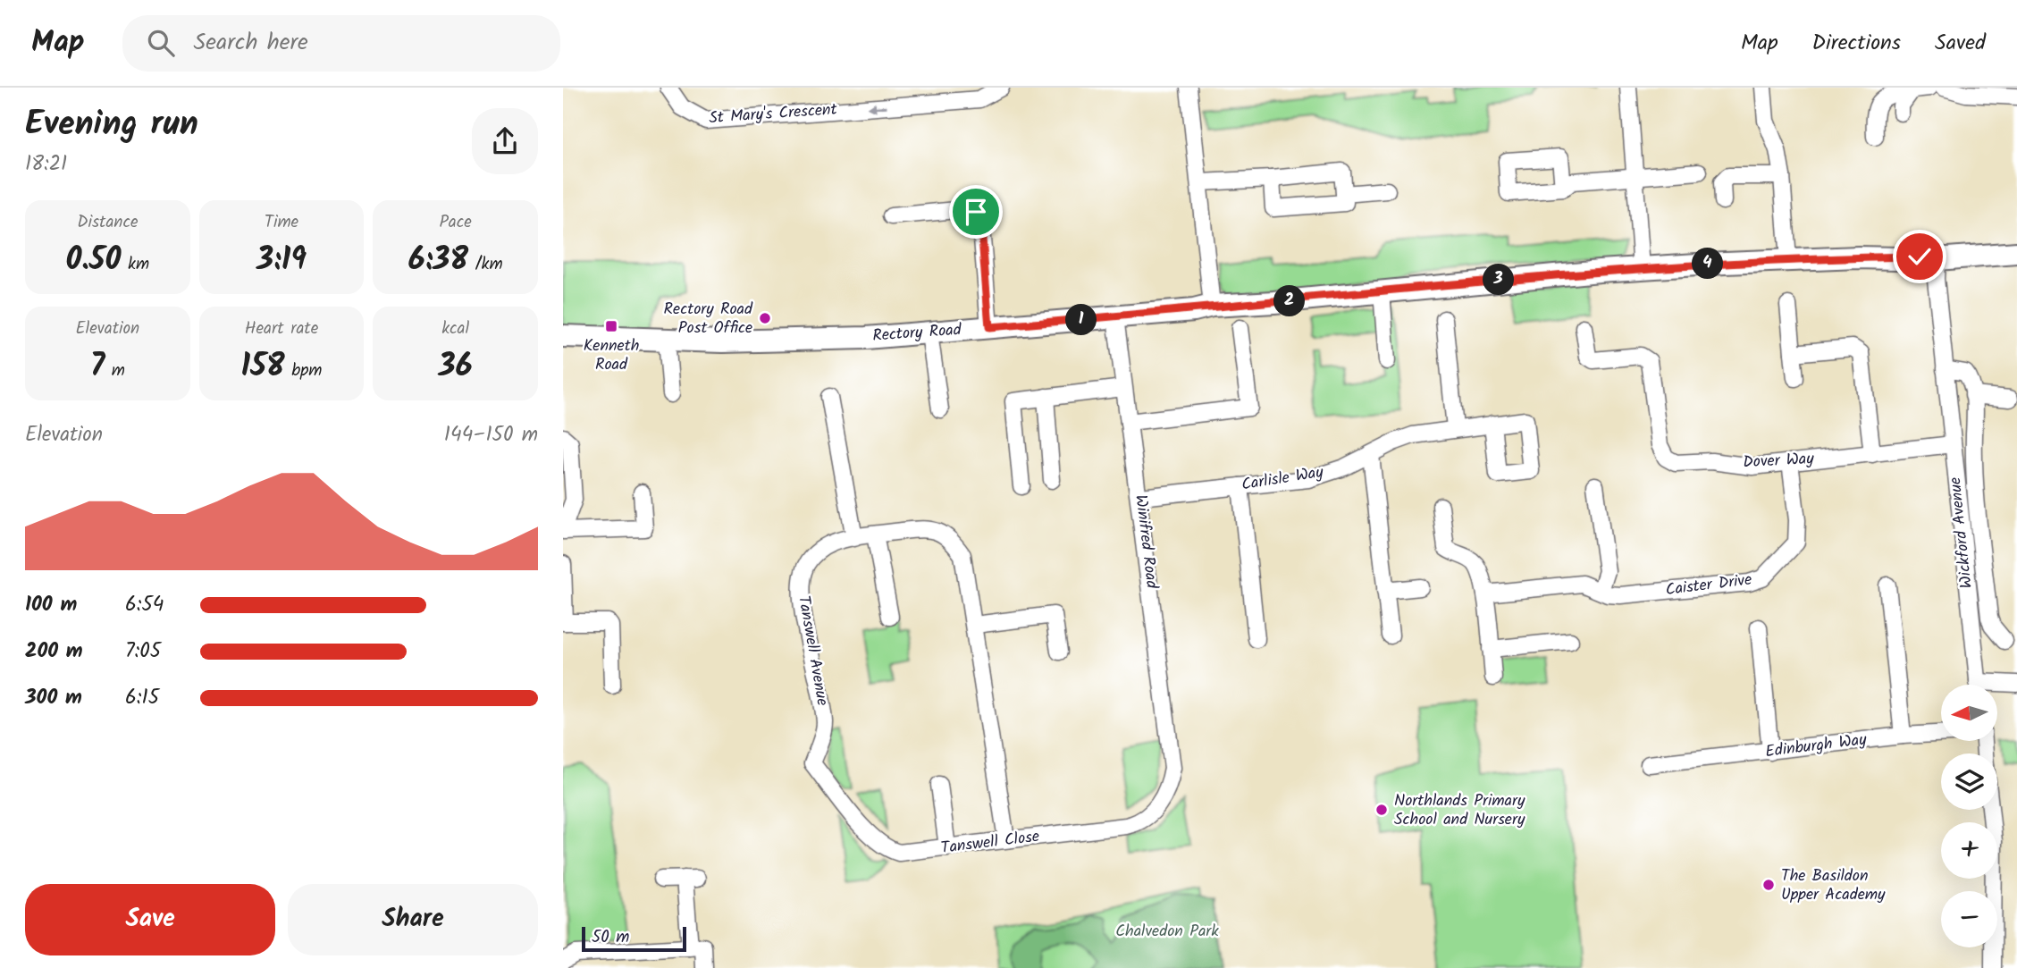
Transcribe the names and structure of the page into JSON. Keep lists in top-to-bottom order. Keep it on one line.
{"streets":{"street":["St Mary's Crescent","Rectory Road","Dover Way","Carlisle Way","Wickford Avenue","Winifred Road","Caister Drive","Tanswell Avenue","Edinburgh Way","Tanswell Close"]},"crossings":[["Rectory Road","Wickford Avenue"],["Rectory Road","Winifred Road"],["Dover Way","Wickford Avenue"],["Dover Way","Caister Drive"],["Carlisle Way","Winifred Road"],["Winifred Road","Tanswell Close"],["Tanswell Avenue","Tanswell Close"]],"one_way":["St Mary's Crescent"],"parks":["Chalvedon Park"],"places":{"other":["Rectory Road Post Office","Northlands Primary School and Nursery","The Basildon Upper Academy"],"transit":["Kenneth Road"]},"scale_bar":"50 m","north":"left","page":{"header":"Map","search":"Search here","nav":["Map","Directions","Saved"],"heading":["Evening run","18:21"],"stats":[["Distance","0.50 km"],["Time","3:19"],["Pace","6:38 /km"],["Elevation","7 m"],["Heart rate","158 bpm"],["kcal","36"]],"pins":["4","3","2","1"],"chart":["Elevation","144–150 m"],"list":[{"name":"100 m","note":"6:54"},{"name":"200 m","note":"7:05"},{"name":"300 m","note":"6:15"}],"map_buttons":["+","−"],"buttons":["Save","Share"],"scale":"50 m"}}
